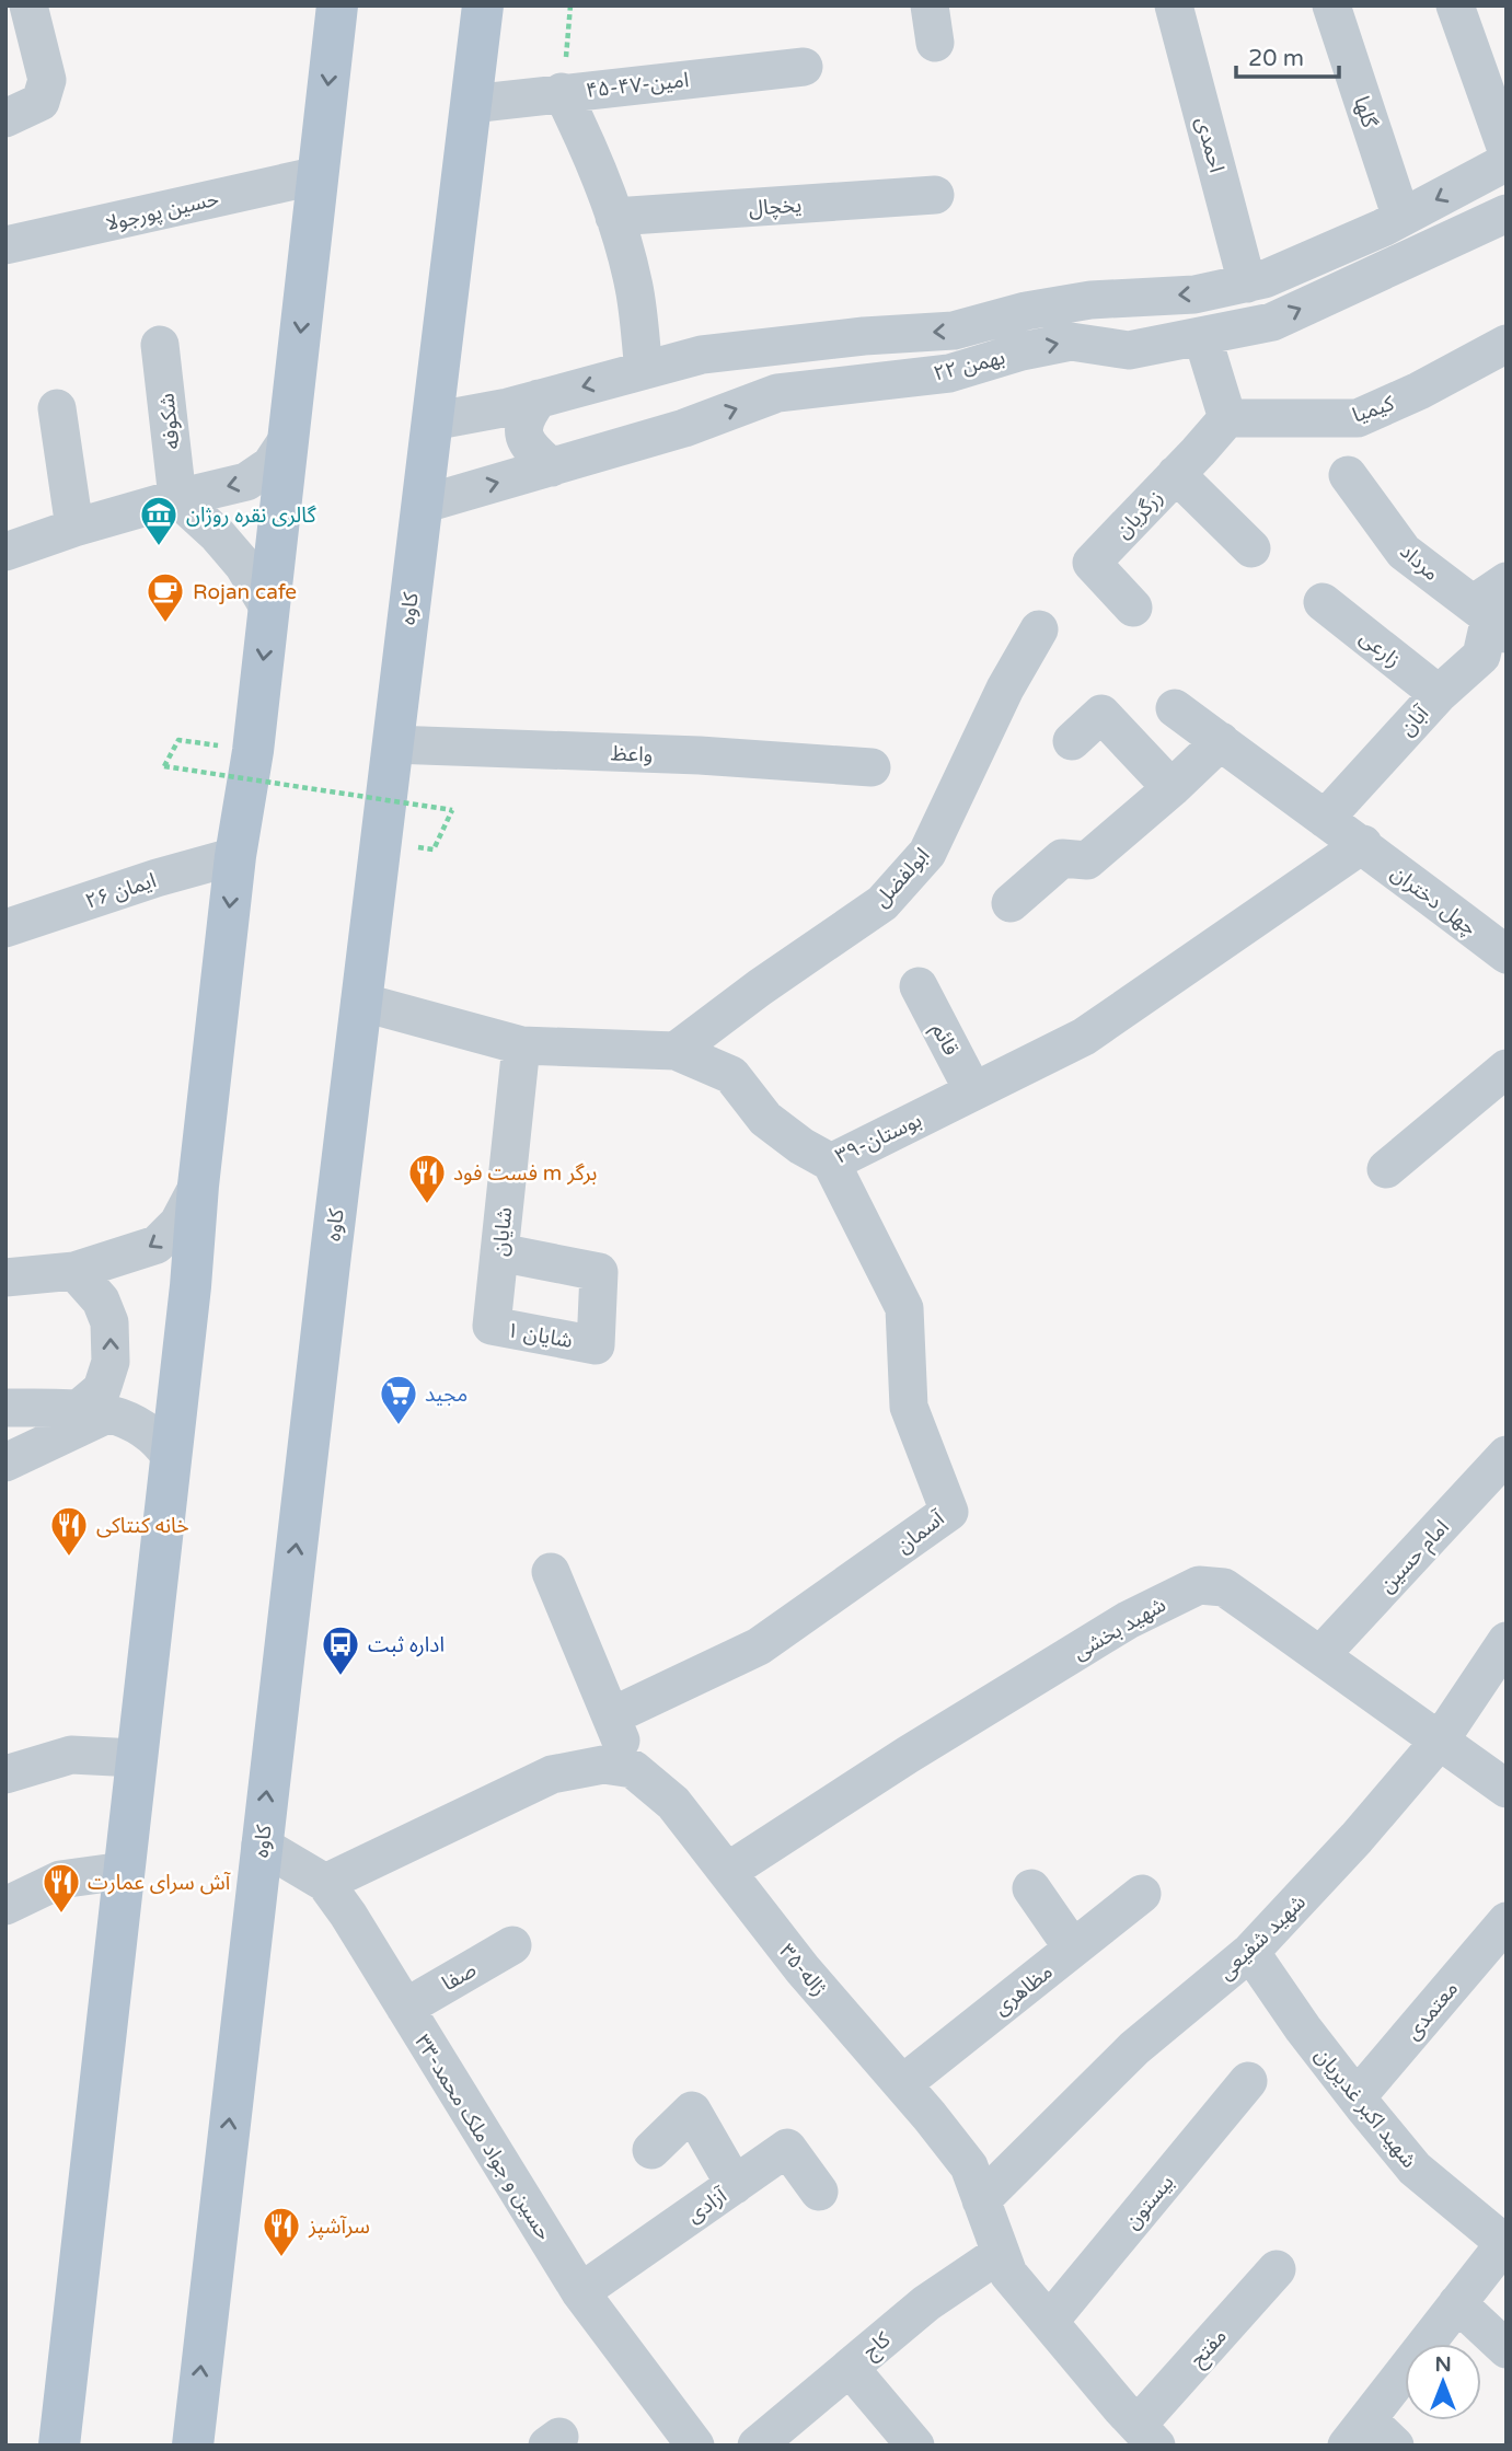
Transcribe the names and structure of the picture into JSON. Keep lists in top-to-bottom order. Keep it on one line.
{"streets":{"main road":["کاوه"],"street":["۴۵-۴۷-امین","گلها","احمدی","یخچال","حسین پورجولا","۲۲ بهمن","کیمیا","شکوفه","زرگریان","مرداد","زارعی","آبان","واعظ","ابولفضل","۲۶ ایمان","چهل دختران","قائم","۳۹-بوستان","شایان","شایان ۱","آسمان","امام حسین","شهید بخشی","شهید شفیعی","۳۵-ژاله","صفا","مظاهری","معتمدی","شهید اکبر غدیریان","۳۳-حسین و جواد ملک محمد","بیستون","آزادی","کاج","مفتح"]},"crossings":[["۴۵-۴۷-امین","کاوه"],["گلها","۲۲ بهمن"],["احمدی","۲۲ بهمن"],["۲۲ بهمن","کاوه"],["کیمیا","زرگریان"],["مرداد","آبان"],["کاوه","واعظ"],["کاوه","۳۹-بوستان"],["کاوه","۳۳-حسین و جواد ملک محمد"],["زارعی","آبان"],["ابولفضل","۳۹-بوستان"],["چهل دختران","۳۹-بوستان"],["قائم","۳۹-بوستان"],["۳۹-بوستان","شایان"],["۳۹-بوستان","آسمان"],["شایان","شایان ۱"],["امام حسین","شهید بخشی"],["شهید بخشی","شهید شفیعی"],["شهید بخشی","۳۵-ژاله"],["شهید شفیعی","۳۵-ژاله"],["شهید شفیعی","شهید اکبر غدیریان"],["۳۵-ژاله","مظاهری"],["۳۵-ژاله","بیستون"],["۳۵-ژاله","کاج"],["۳۵-ژاله","مفتح"],["صفا","۳۳-حسین و جواد ملک محمد"],["معتمدی","شهید اکبر غدیریان"],["۳۳-حسین و جواد ملک محمد","آزادی"]],"places":{"museum":["گالری نقره روژان"],"cafe":["Rojan cafe"],"restaurant":["فست فود m برگر","خانه کنتاکی","آش سرای عمارت","سرآشپز"],"supermarket":["مجید"],"bus stop":["اداره ثبت"]},"scale_bar":"20 m","north":"top"}
